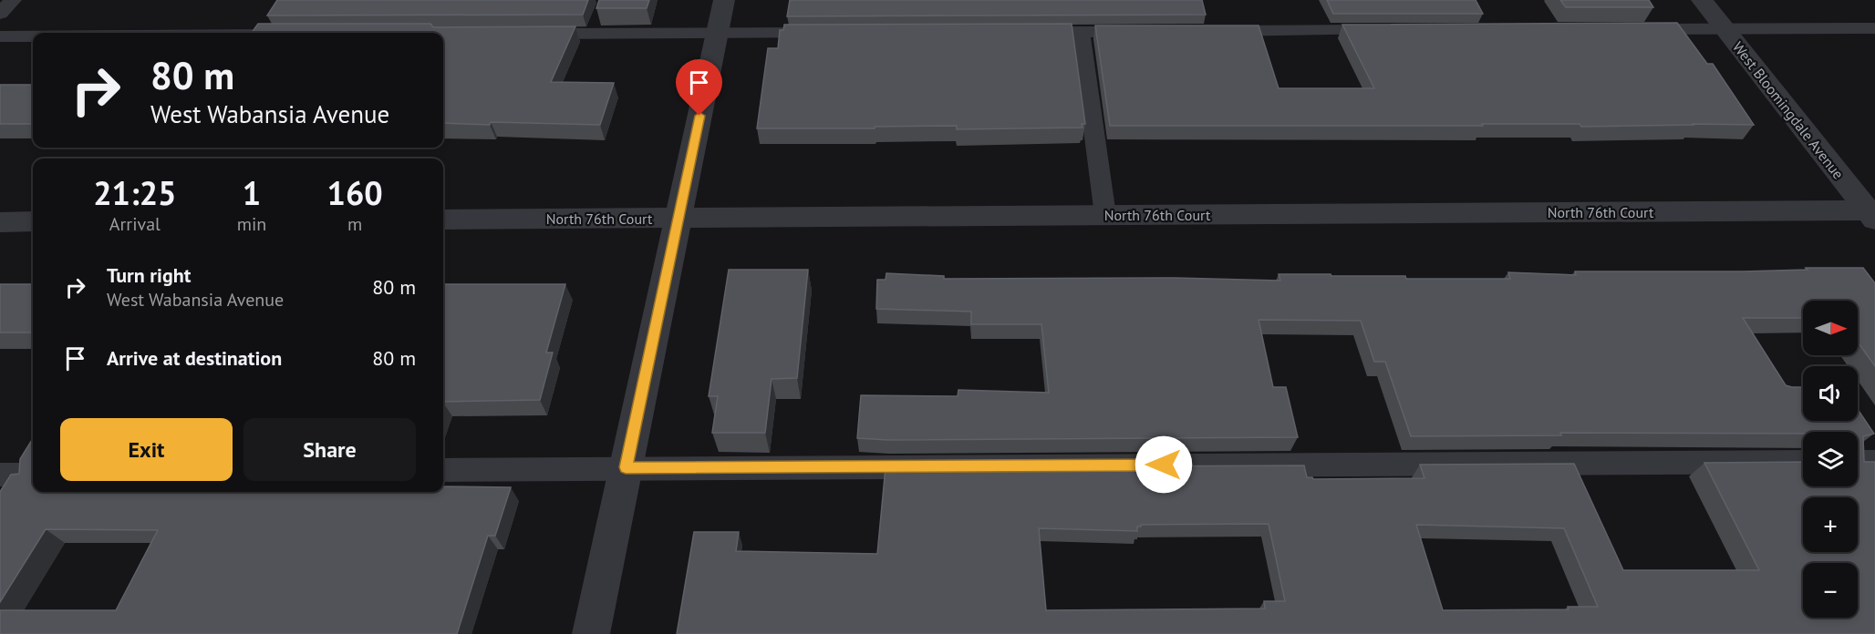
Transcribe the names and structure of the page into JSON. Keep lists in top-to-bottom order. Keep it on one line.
{"streets":{"street":["West Bloomingdale Avenue","North 76th Court"]},"crossings":[["West Bloomingdale Avenue","North 76th Court"]],"north":"right","page":{"turn":["80 m","West Wabansia Avenue"],"eta":["21:25","Arrival","1","min","160","m"],"list":[{"name":"Turn right","note":"West Wabansia Avenue","value":"80 m"},{"name":"Arrive at destination","value":"80 m"}],"map_buttons":["+","−"],"buttons":["Exit","Share"]}}
